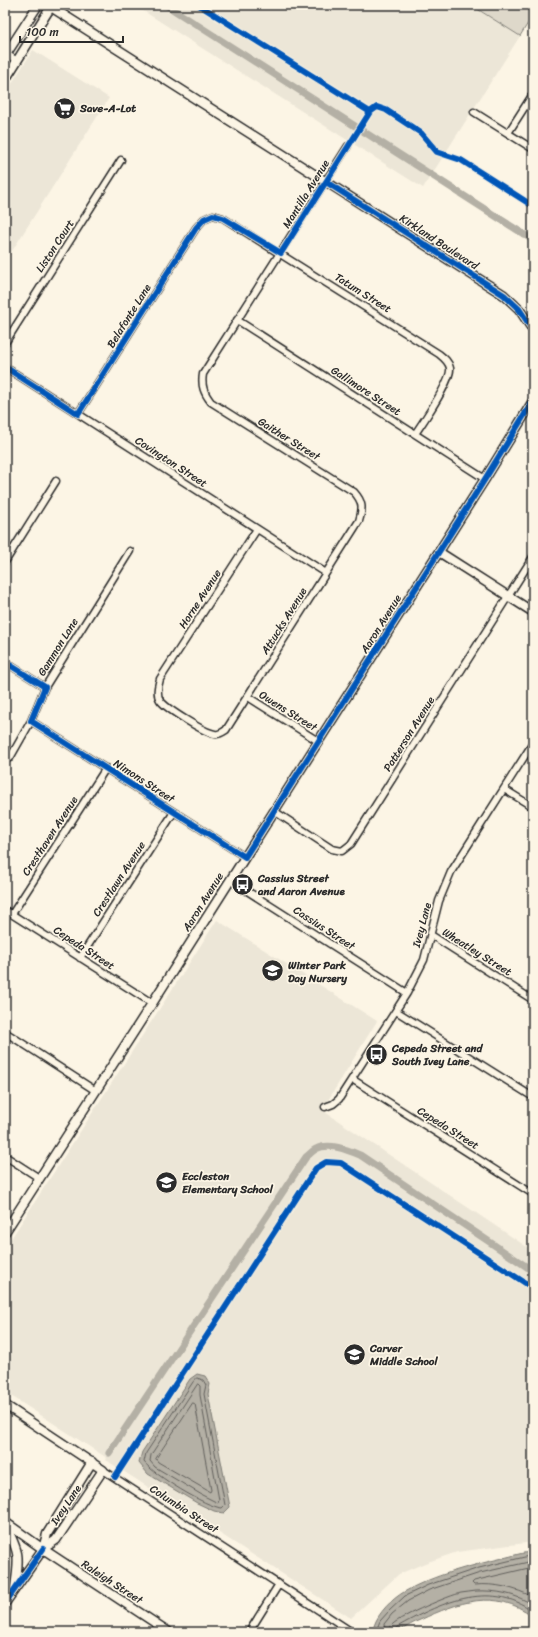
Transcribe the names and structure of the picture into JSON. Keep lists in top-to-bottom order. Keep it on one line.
{"streets":{"street":["Mantilla Avenue","Kirkland Boulevard","Liston Court","Tatum Street","Belafonte Lane","Gallimore Street","Gaither Street","Covington Street","Horne Avenue","Attucks Avenue","Aaron Avenue","Gammon Lane","Owens Street","Patterson Avenue","Nimons Street","Cresthaven Avenue","Crestlawn Avenue","Ivey Lane","Cassius Street","Cepeda Street","Wheatley Street","Columbia Street","Raleigh Street"]},"crossings":[["Mantilla Avenue","Kirkland Boulevard"],["Mantilla Avenue","Tatum Street"],["Mantilla Avenue","Gallimore Street"],["Mantilla Avenue","Gaither Street"],["Tatum Street","Belafonte Lane"],["Tatum Street","Gallimore Street"],["Belafonte Lane","Covington Street"],["Gallimore Street","Aaron Avenue"],["Gaither Street","Attucks Avenue"],["Covington Street","Horne Avenue"],["Covington Street","Attucks Avenue"],["Horne Avenue","Attucks Avenue"],["Attucks Avenue","Owens Street"],["Aaron Avenue","Owens Street"],["Aaron Avenue","Patterson Avenue"],["Aaron Avenue","Nimons Street"],["Aaron Avenue","Cassius Street"],["Aaron Avenue","Cepeda Street"],["Gammon Lane","Nimons Street"],["Nimons Street","Cresthaven Avenue"],["Nimons Street","Crestlawn Avenue"],["Cresthaven Avenue","Cepeda Street"],["Crestlawn Avenue","Cepeda Street"],["Ivey Lane","Cassius Street"],["Ivey Lane","Cepeda Street"],["Ivey Lane","Wheatley Street"],["Ivey Lane","Columbia Street"],["Ivey Lane","Raleigh Street"]],"places":{"supermarket":["Save-A-Lot"],"bus stop":["Cassius Street and Aaron Avenue","Cepeda Street and South Ivey Lane"],"school or university":["Winter Park Day Nursery","Eccleston Elementary School","Carver Middle School"]},"scale_bar":"100 m"}
